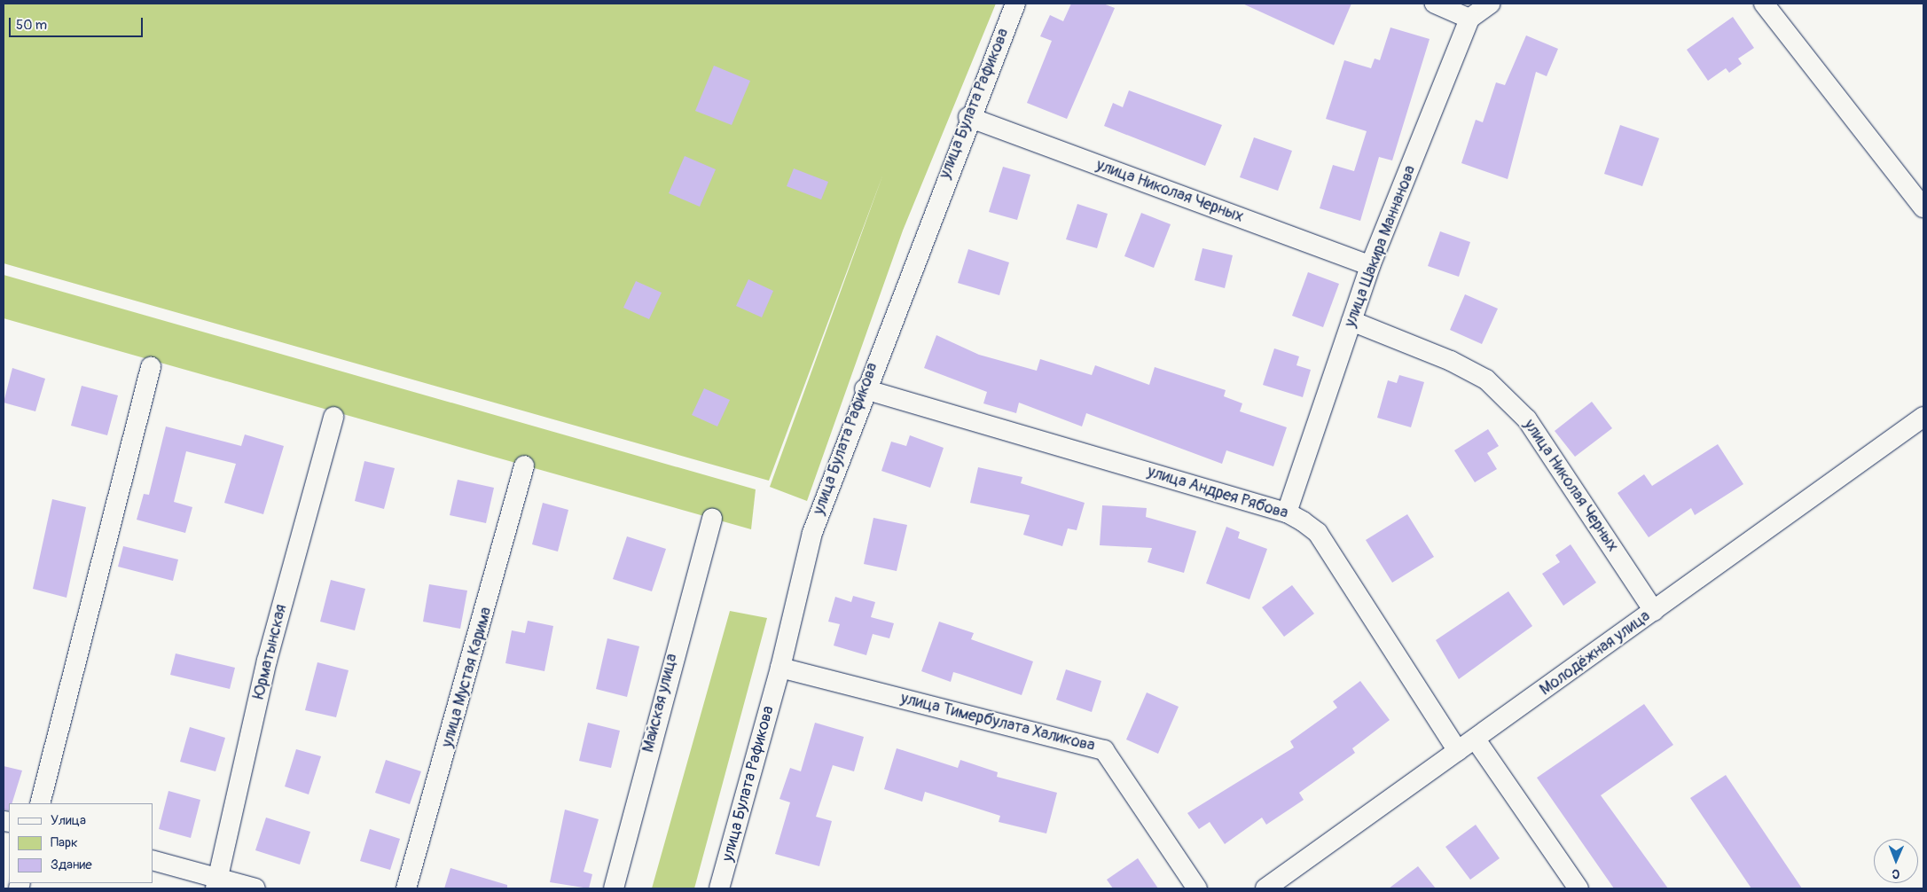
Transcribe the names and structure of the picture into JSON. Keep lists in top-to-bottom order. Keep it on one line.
{"streets":{"street":["улица Булата Рафикова","улица Николая Черных","улица Шакира Маннанова","улица Андрея Рябова","Юрматынская","Молодёжная улица","улица Мустая Карима","Майская улица","улица Тимербулата Халикова"]},"crossings":[["улица Булата Рафикова","улица Николая Черных"],["улица Булата Рафикова","улица Андрея Рябова"],["улица Булата Рафикова","улица Тимербулата Халикова"],["улица Николая Черных","улица Шакира Маннанова"],["улица Николая Черных","Молодёжная улица"],["улица Шакира Маннанова","улица Андрея Рябова"],["улица Андрея Рябова","Молодёжная улица"]],"legend":["Улица","Парк","Здание"],"scale_bar":"50 m","north":"bottom"}
